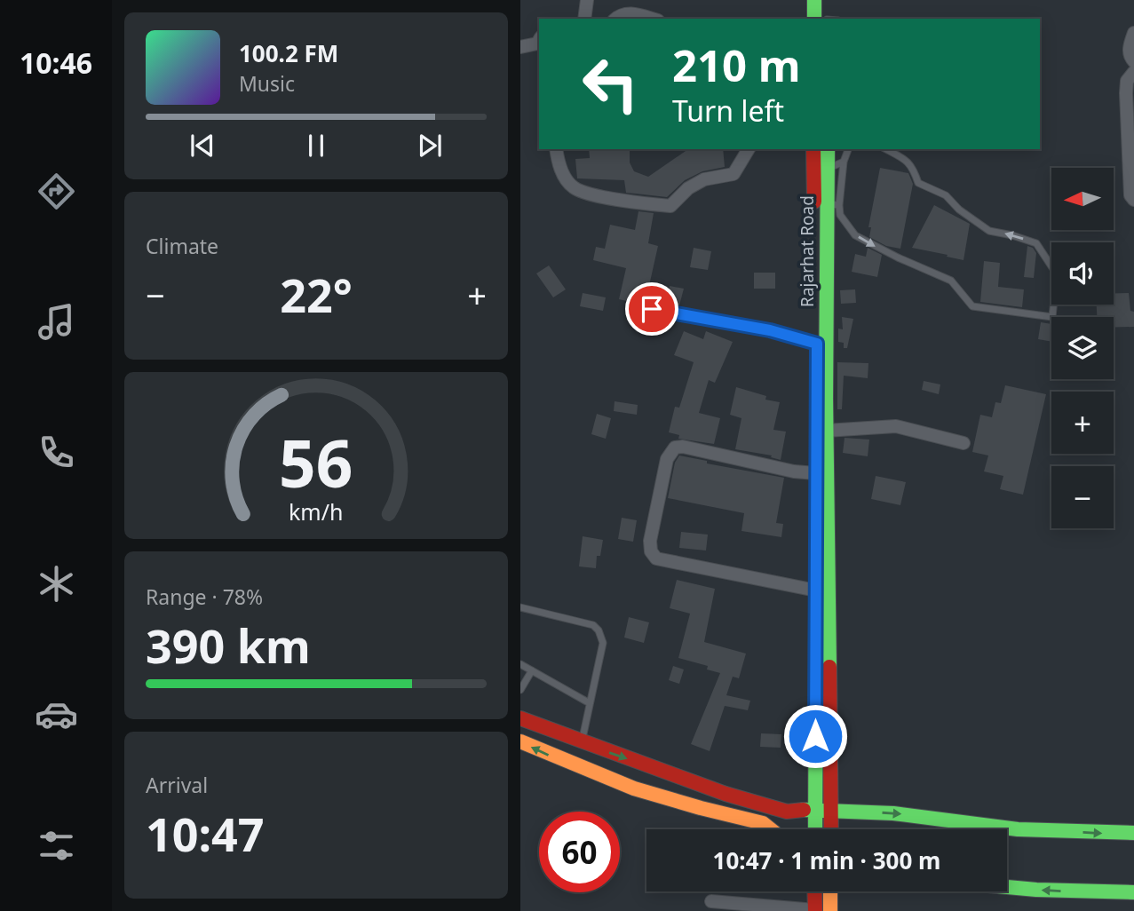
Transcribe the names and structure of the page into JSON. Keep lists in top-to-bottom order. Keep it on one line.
{"streets":{"main road":["Rajarhat Road"]},"north":"left","page":{"tabs":"10:46","turn":["210 m","Turn left"],"song":["100.2 FM","Music"],"map_buttons":["+","−"],"tile":["Climate",["Range · 78%","390 km"],["Arrival","10:47"]],"heat":["−","22°","+"],"limit":"60","trip":"10:47 · 1 min · 300 m","gauge":["56","km/h"]}}
